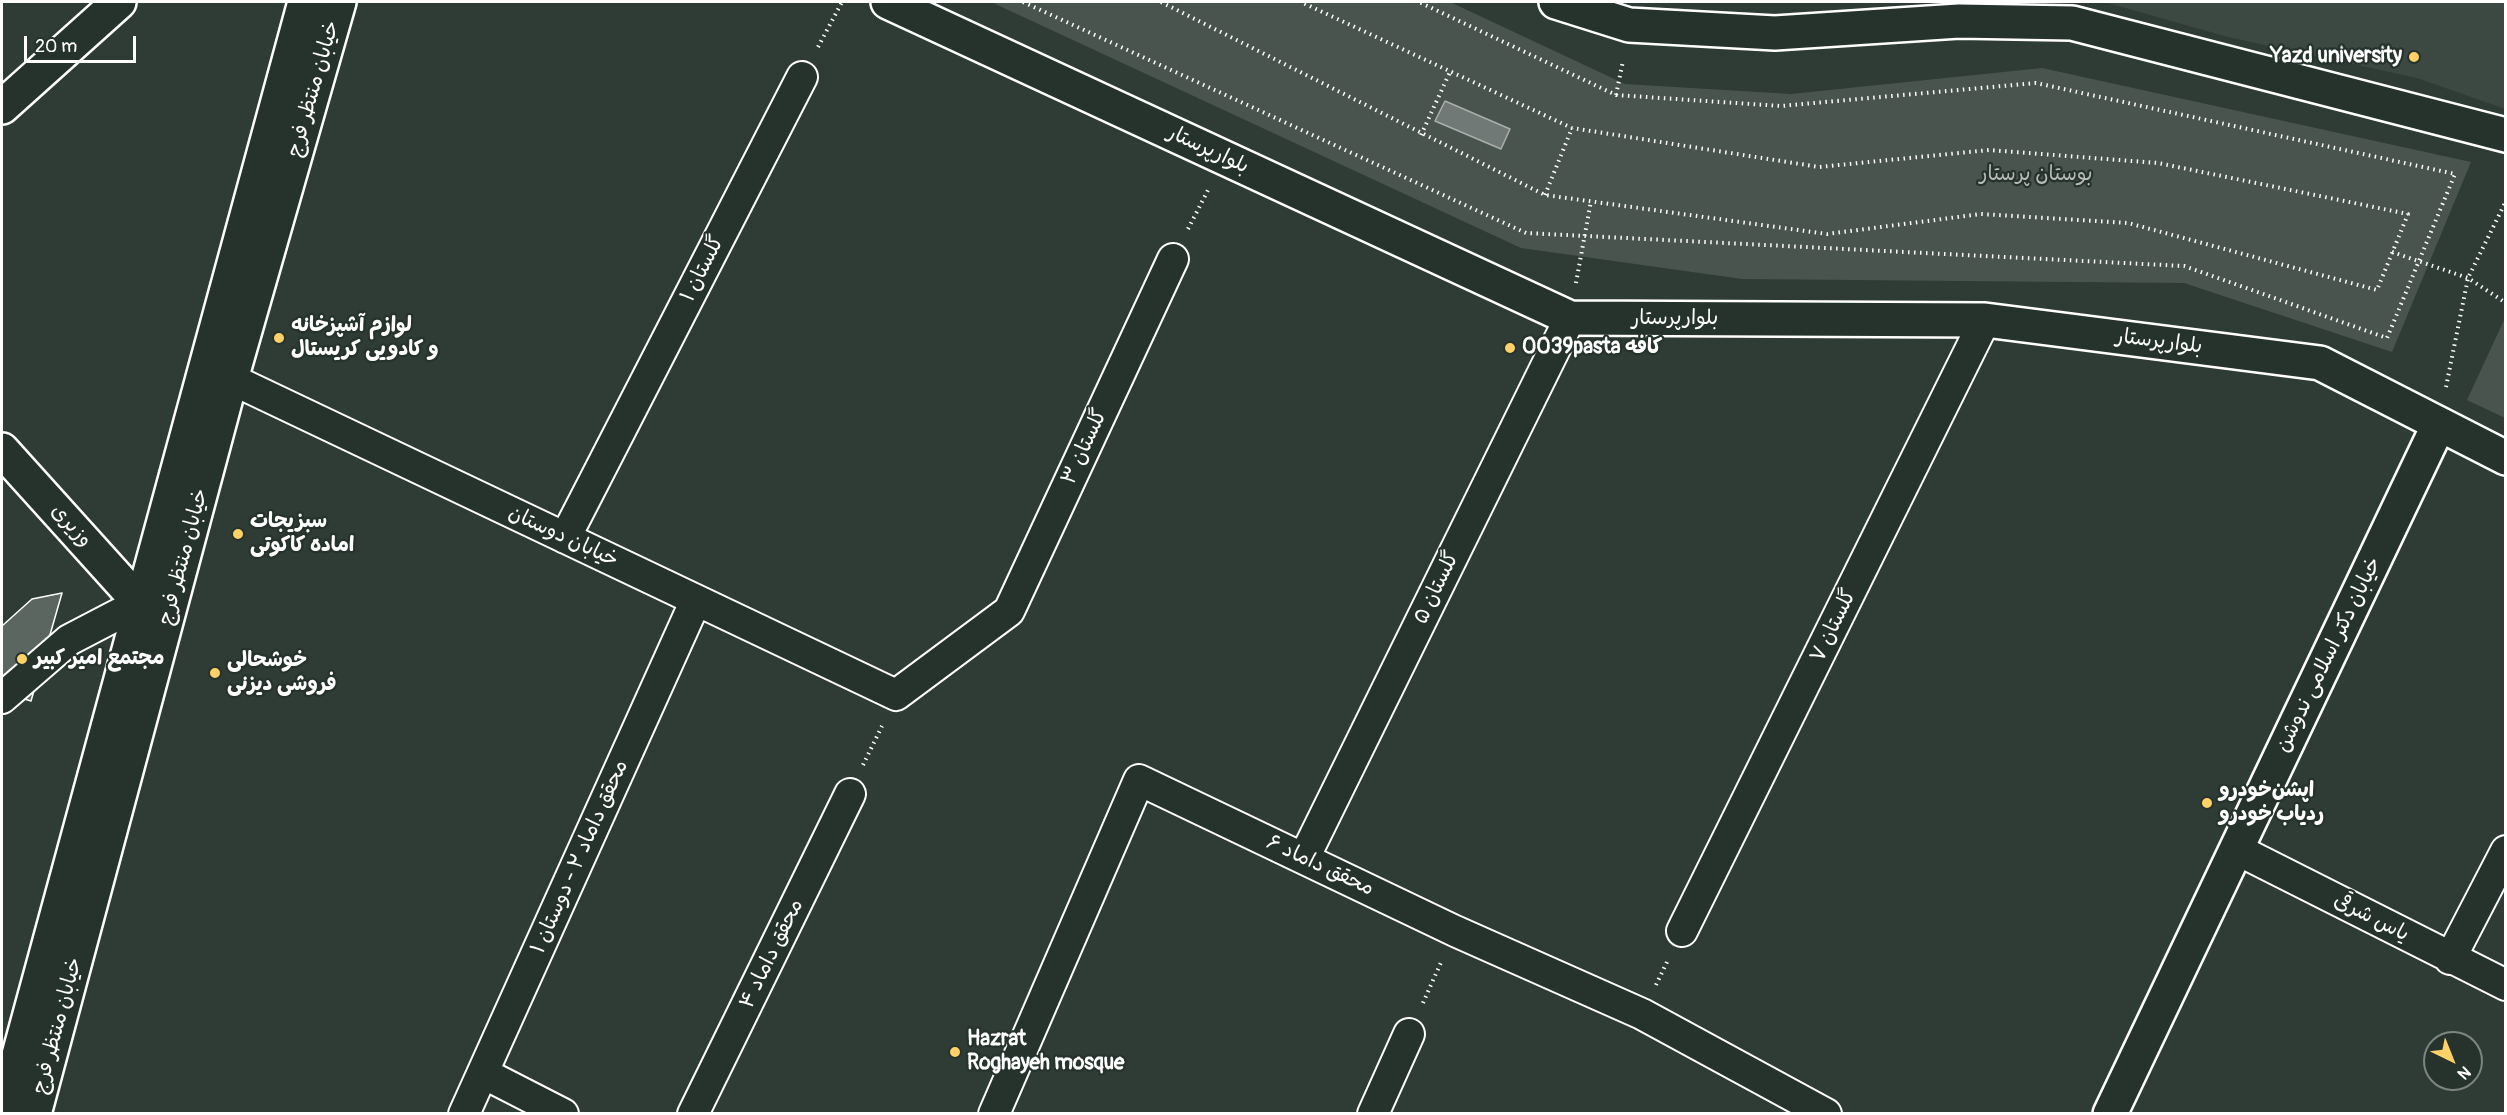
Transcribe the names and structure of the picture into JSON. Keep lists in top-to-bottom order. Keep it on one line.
{"streets":{"street":["خیابان منتظر فرج","بلوارپرستار","گلستان ۱","گلستان ۳","وزیری","خیابان دوستان","گلستان ۵","گلستان ۷","خيابان دکتر اسلامی ندوشن","محقق داماد ۲ - دوستان ۱","محقق داماد ۶","یاس شرقی","محقق داماد ۴"]},"crossings":[["خیابان منتظر فرج","وزیری"],["خیابان منتظر فرج","خیابان دوستان"],["بلوارپرستار","گلستان ۵"],["بلوارپرستار","گلستان ۷"],["بلوارپرستار","خيابان دکتر اسلامی ندوشن"],["گلستان ۱","خیابان دوستان"],["گلستان ۳","خیابان دوستان"],["خیابان دوستان","محقق داماد ۲ - دوستان ۱"],["گلستان ۵","محقق داماد ۶"],["خيابان دکتر اسلامی ندوشن","یاس شرقی"]],"parks":["بوستان پرستار"],"places":["Yazd university","لوازم آشپزخانه و کادویی کریستال","0039pasta کافه","سبزیجات اماده کاکوتی","مجتمع امیر کبیر","خوشحالی فروشی دیزنی","اپشن‌خودرو ردیاب خودرو","Hazrat Roghayeh mosque"],"scale_bar":"20 m","north":"bottom right"}
